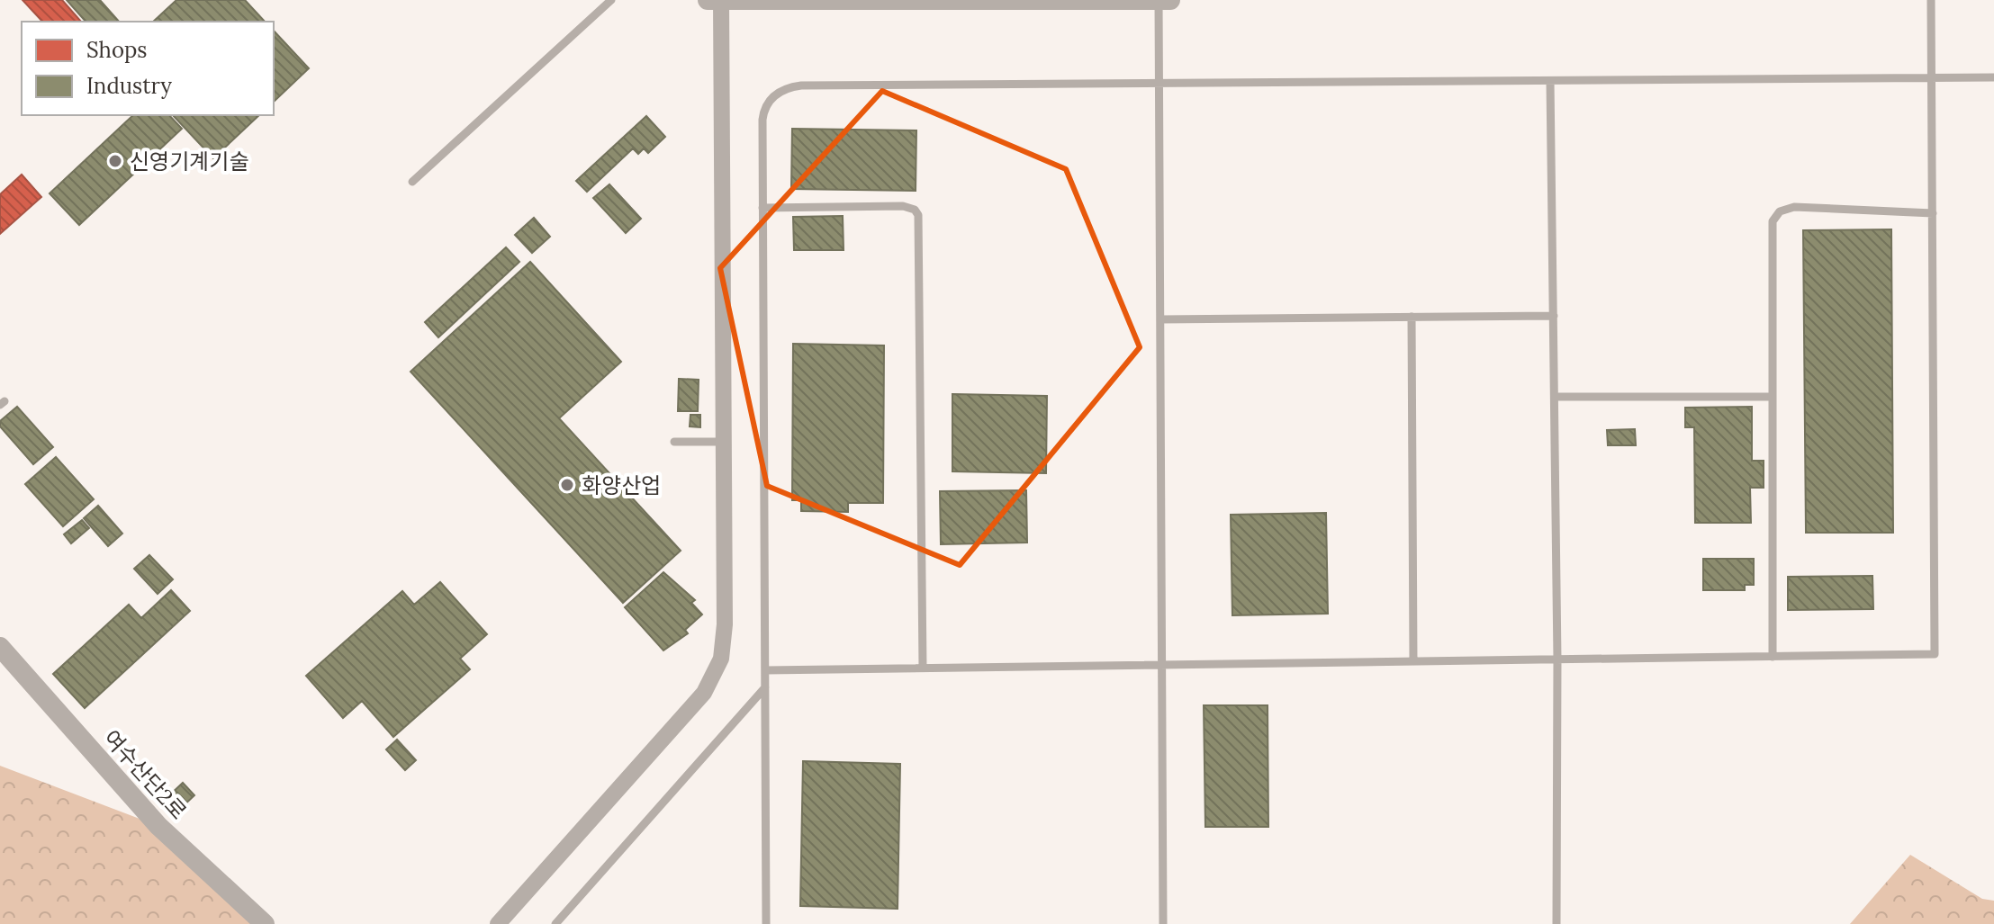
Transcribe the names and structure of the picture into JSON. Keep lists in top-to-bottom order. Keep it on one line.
{"streets":{"street":["여수산단2로"]},"places":["신영기계기술","화양산업"],"legend":["Shops","Industry"]}
